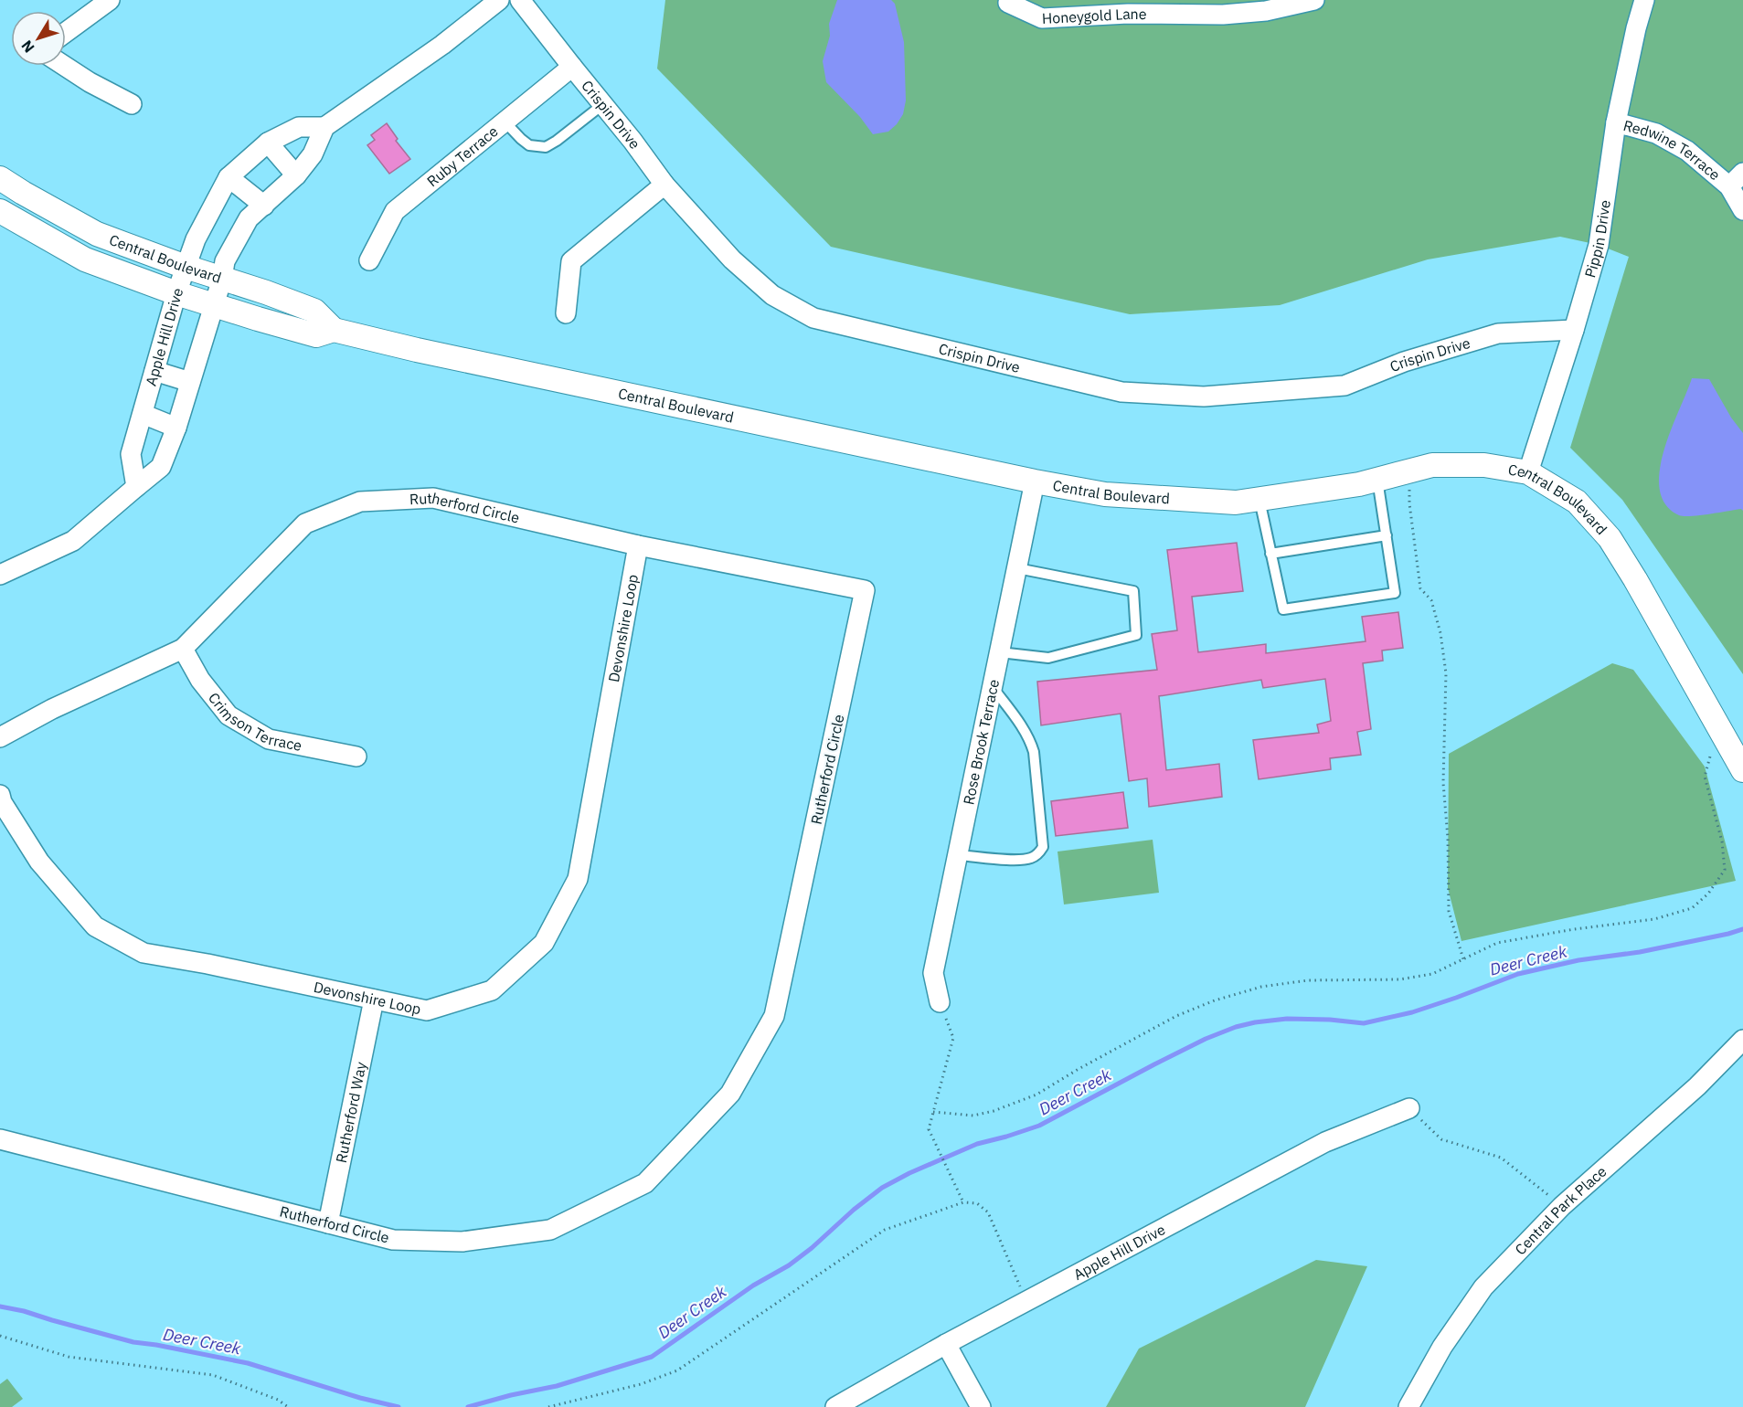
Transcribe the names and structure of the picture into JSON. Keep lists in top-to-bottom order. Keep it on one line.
{"streets":{"street":["Honeygold Lane","Crispin Drive","Redwine Terrace","Ruby Terrace","Pippin Drive","Central Boulevard","Apple Hill Drive","Rutherford Circle","Devonshire Loop","Crimson Terrace","Rose Brook Terrace","Rutherford Way","Central Park Place"]},"crossings":[["Crispin Drive","Ruby Terrace"],["Crispin Drive","Pippin Drive"],["Redwine Terrace","Pippin Drive"],["Pippin Drive","Central Boulevard"],["Central Boulevard","Apple Hill Drive"],["Central Boulevard","Rose Brook Terrace"],["Rutherford Circle","Devonshire Loop"],["Rutherford Circle","Crimson Terrace"],["Rutherford Circle","Rutherford Way"],["Devonshire Loop","Rutherford Way"]],"water":["Deer Creek"],"north":"bottom left"}
